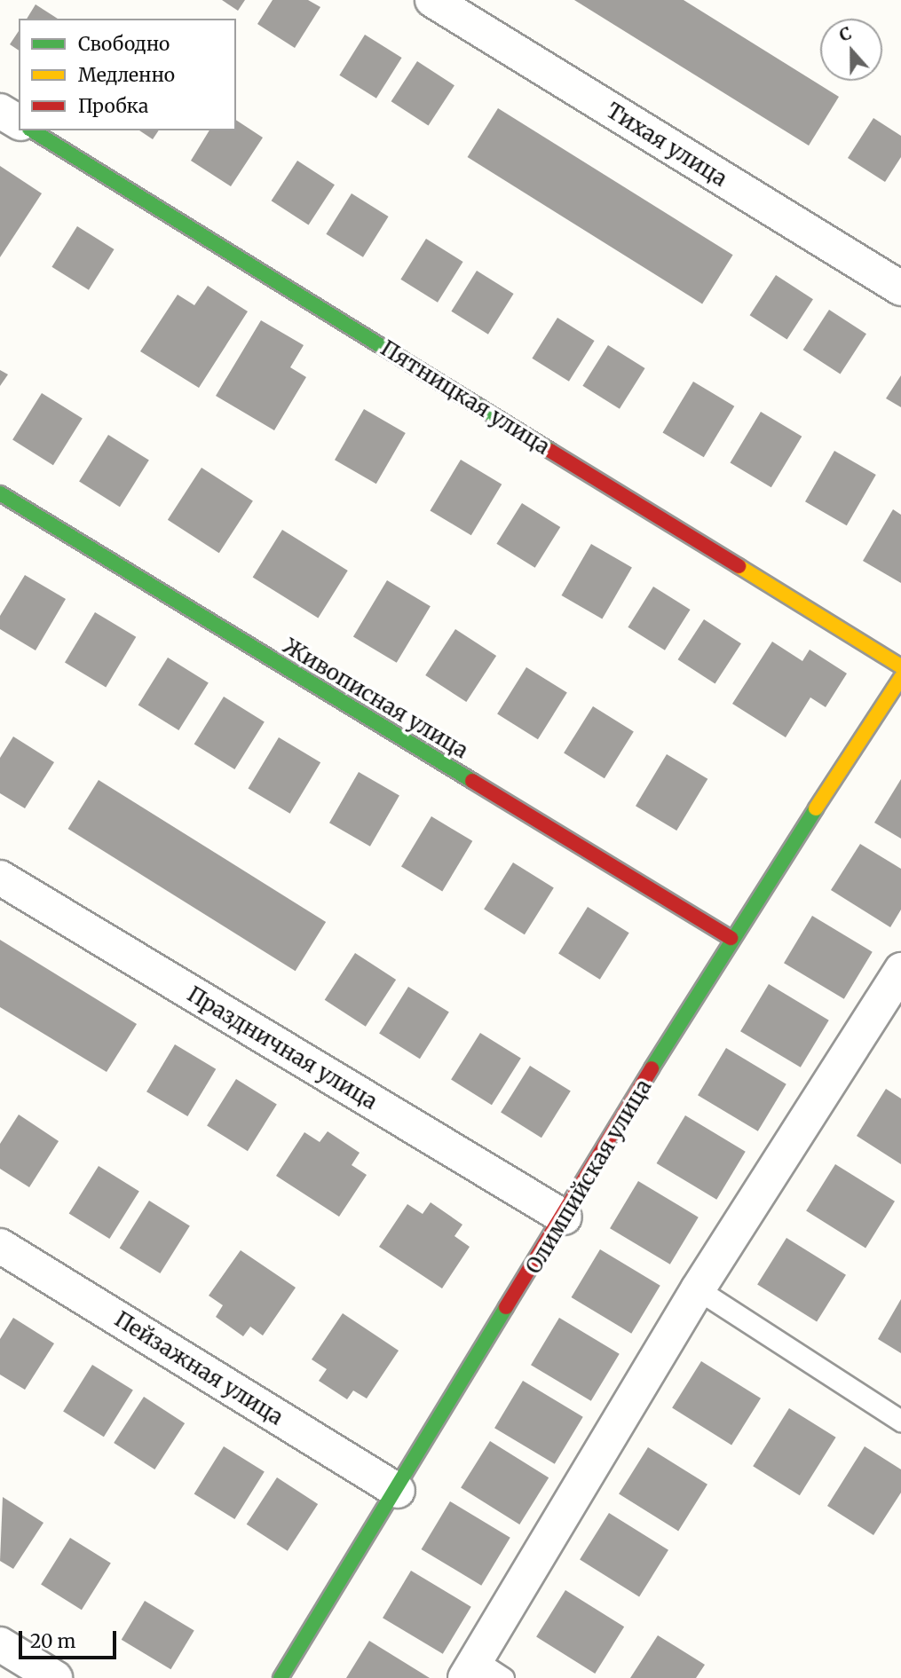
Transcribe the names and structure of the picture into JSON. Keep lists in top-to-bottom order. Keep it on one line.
{"streets":{"street":["Тихая улица","Пятницкая улица","Живописная улица","Праздничная улица","Олимпийская улица","Пейзажная улица"]},"crossings":[["Живописная улица","Олимпийская улица"],["Праздничная улица","Олимпийская улица"],["Олимпийская улица","Пейзажная улица"]],"legend":["Свободно","Медленно","Пробка"],"scale_bar":"20 m","north":"top"}
